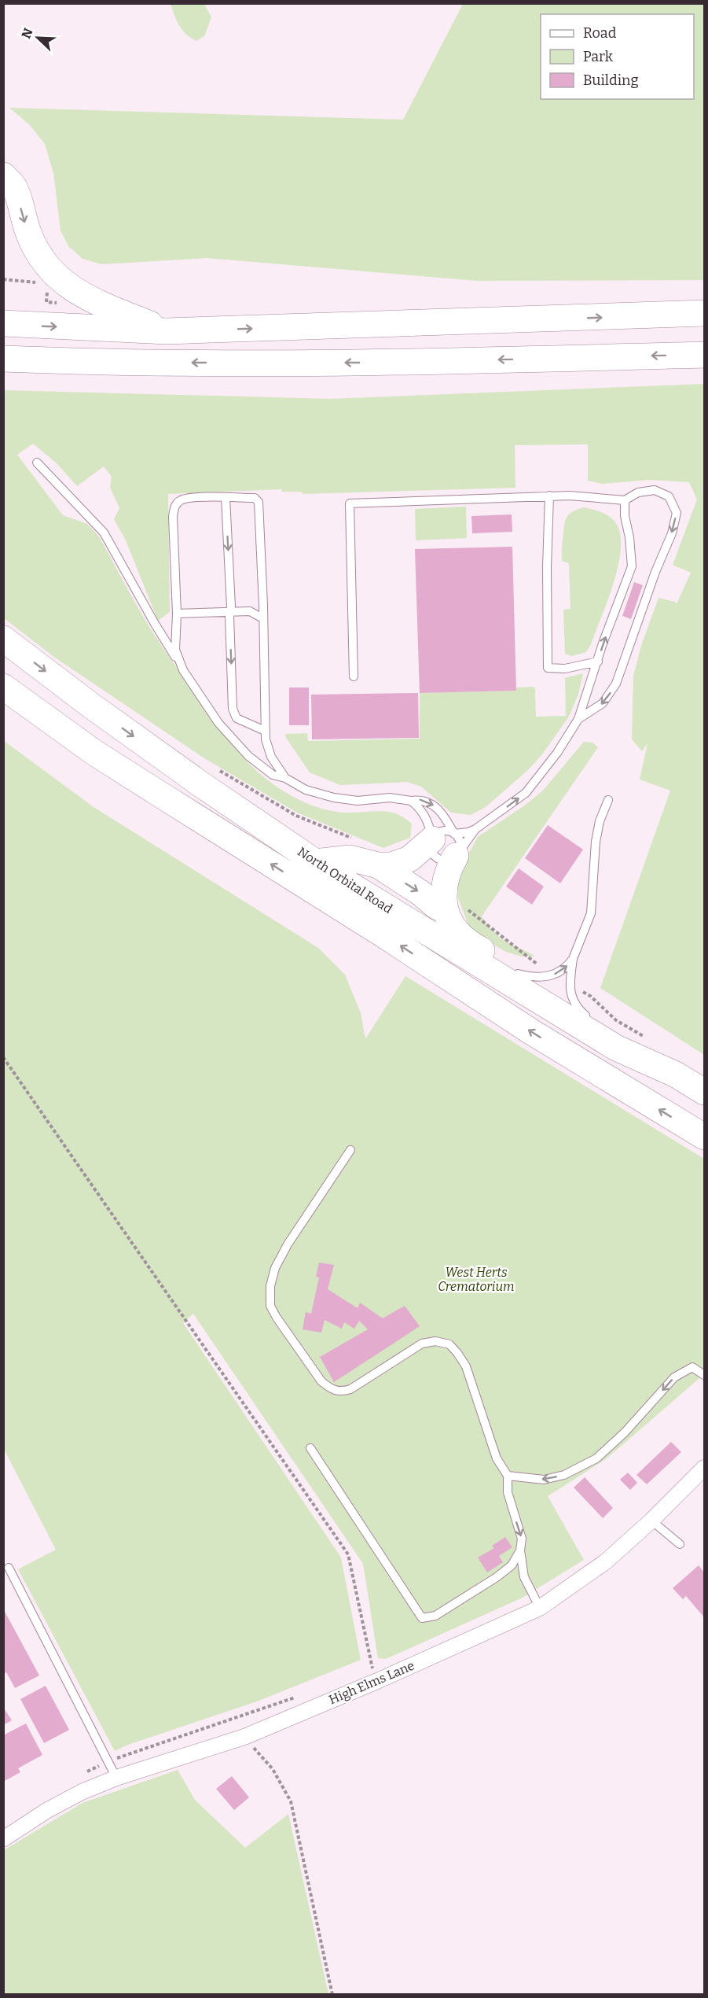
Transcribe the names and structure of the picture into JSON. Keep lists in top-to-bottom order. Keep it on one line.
{"streets":{"highway":["North Orbital Road"],"street":["High Elms Lane"]},"parks":["West Herts Crematorium"],"legend":["Road","Park","Building"],"north":"top left"}
